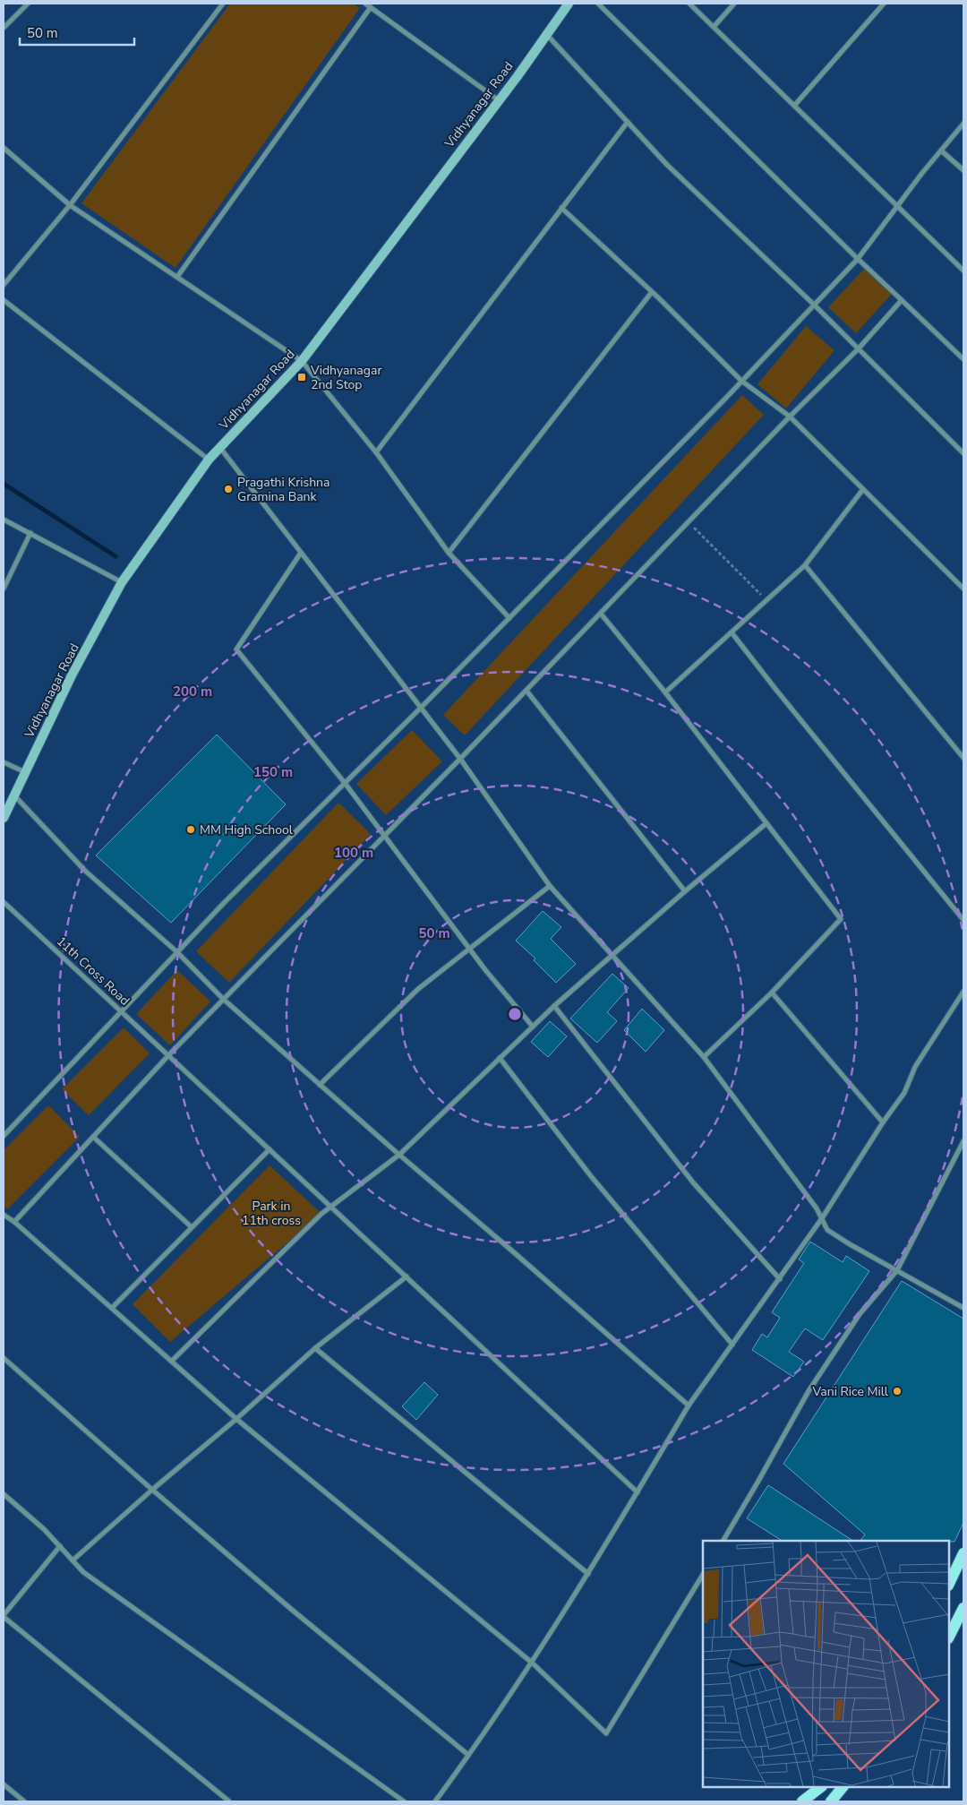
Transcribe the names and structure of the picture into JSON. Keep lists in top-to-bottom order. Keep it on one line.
{"streets":{"street":["Vidhyanagar Road","11th Cross Road"]},"parks":["Park in 11th cross"],"places":{"transit":["Vidhyanagar 2nd Stop"],"other":["Pragathi Krishna Gramina Bank","MM High School","Vani Rice Mill"]},"scale_bar":"50 m","rings":["200 m","150 m","100 m","50 m"]}
